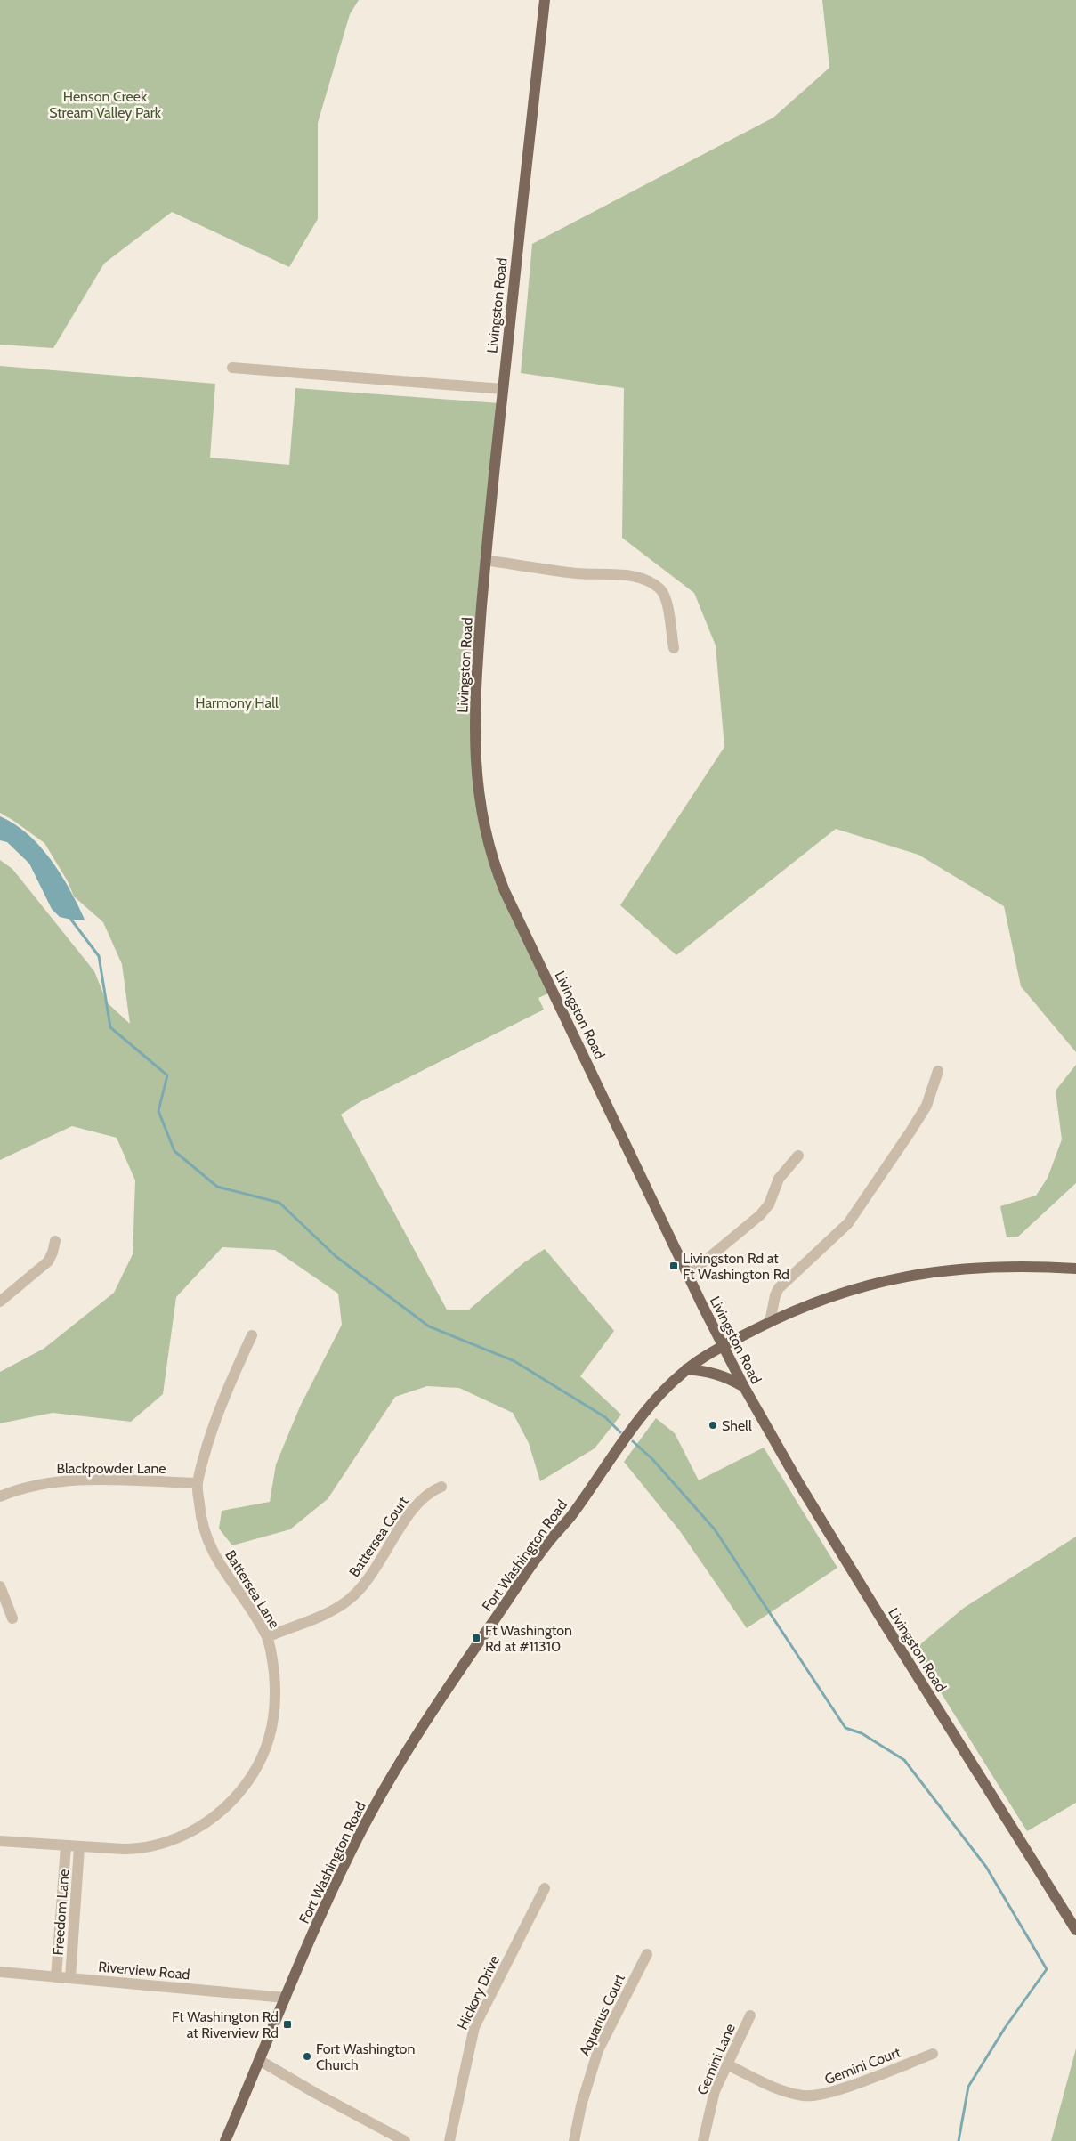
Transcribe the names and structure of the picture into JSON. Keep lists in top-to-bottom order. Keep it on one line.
{"streets":{"main road":["Livingston Road","Fort Washington Road"],"street":["Blackpowder Lane","Battersea Court","Battersea Lane","Freedom Lane","Riverview Road","Hickory Drive","Aquarius Court","Gemini Lane","Gemini Court"]},"crossings":[["Livingston Road","Fort Washington Road"],["Blackpowder Lane","Battersea Lane"],["Battersea Court","Battersea Lane"],["Fort Washington Road","Riverview Road"],["Battersea Lane","Freedom Lane"],["Freedom Lane","Riverview Road"],["Gemini Lane","Gemini Court"]],"parks":["Henson Creek Stream Valley Park","Harmony Hall"],"places":{"transit":["Livingston Rd at Ft Washington Rd","Ft Washington Rd at #11310","Ft Washington Rd at Riverview Rd"],"other":["Shell","Fort Washington Church"]}}
